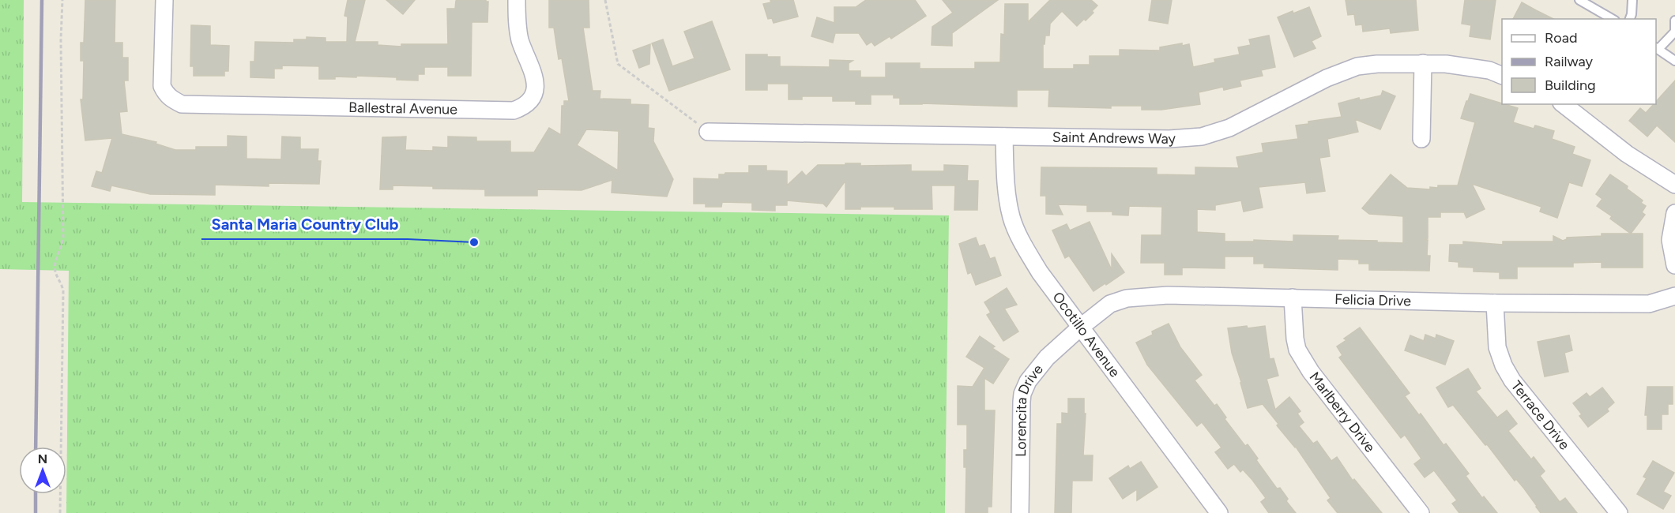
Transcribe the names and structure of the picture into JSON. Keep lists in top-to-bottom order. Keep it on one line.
{"streets":{"street":["Ballestral Avenue","Saint Andrews Way","Felicia Drive","Ocotillo Avenue","Marlberry Drive","Lorencita Drive","Terrace Drive"]},"crossings":[["Saint Andrews Way","Ocotillo Avenue"],["Felicia Drive","Ocotillo Avenue"],["Felicia Drive","Marlberry Drive"],["Felicia Drive","Lorencita Drive"],["Felicia Drive","Terrace Drive"],["Ocotillo Avenue","Lorencita Drive"]],"places":["Santa Maria Country Club"],"legend":["Road","Railway","Building"],"north":"top"}
